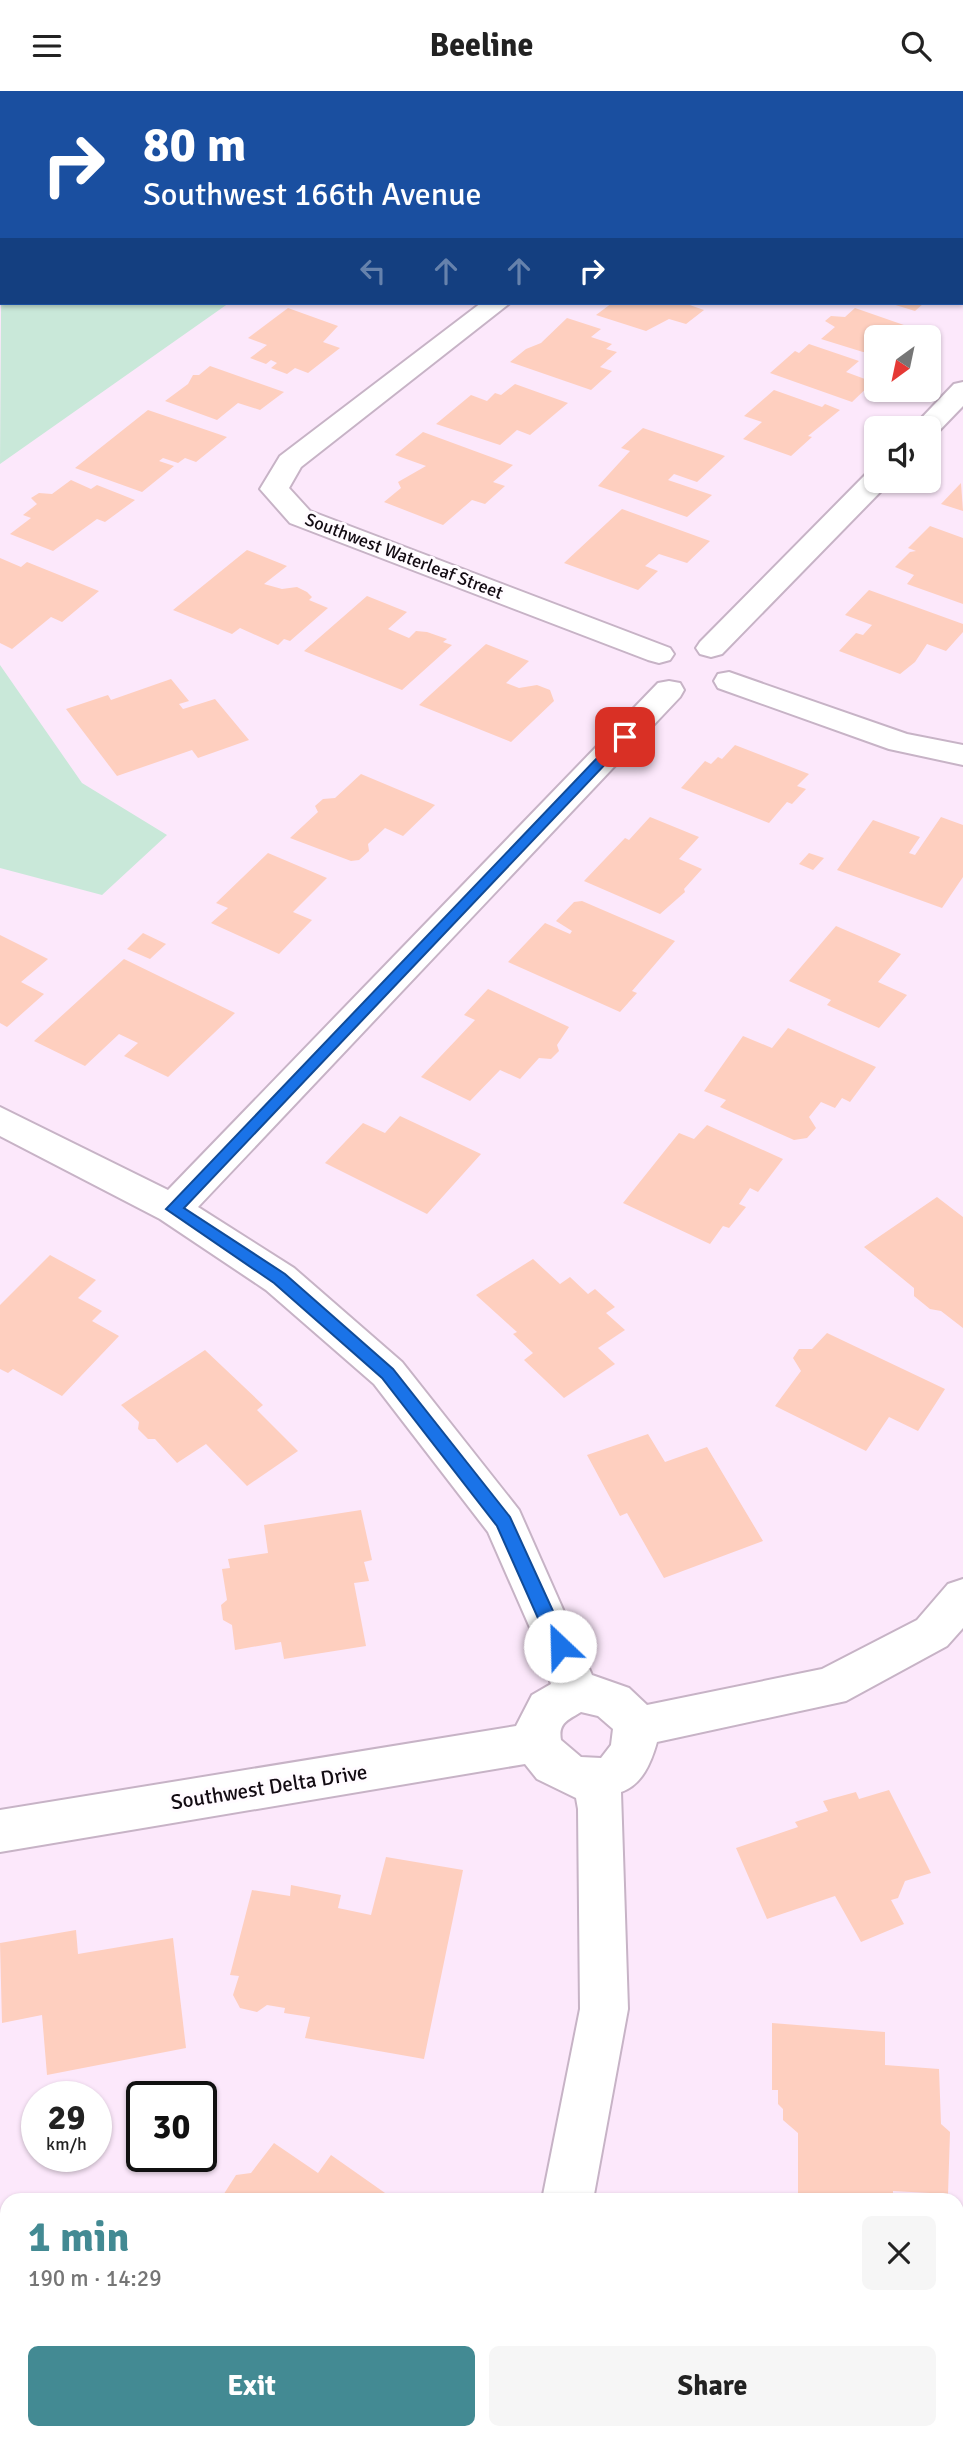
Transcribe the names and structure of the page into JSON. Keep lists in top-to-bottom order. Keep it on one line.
{"streets":{"street":["Southwest Waterleaf Street","Southwest Delta Drive"]},"north":"bottom left","page":{"header":"Beeline","turn":["80 m","Southwest 166th Avenue"],"speed":"29 km/h","limit":"30","heading":["1 min","190 m · 14:29"],"buttons":["Exit","Share"]}}
